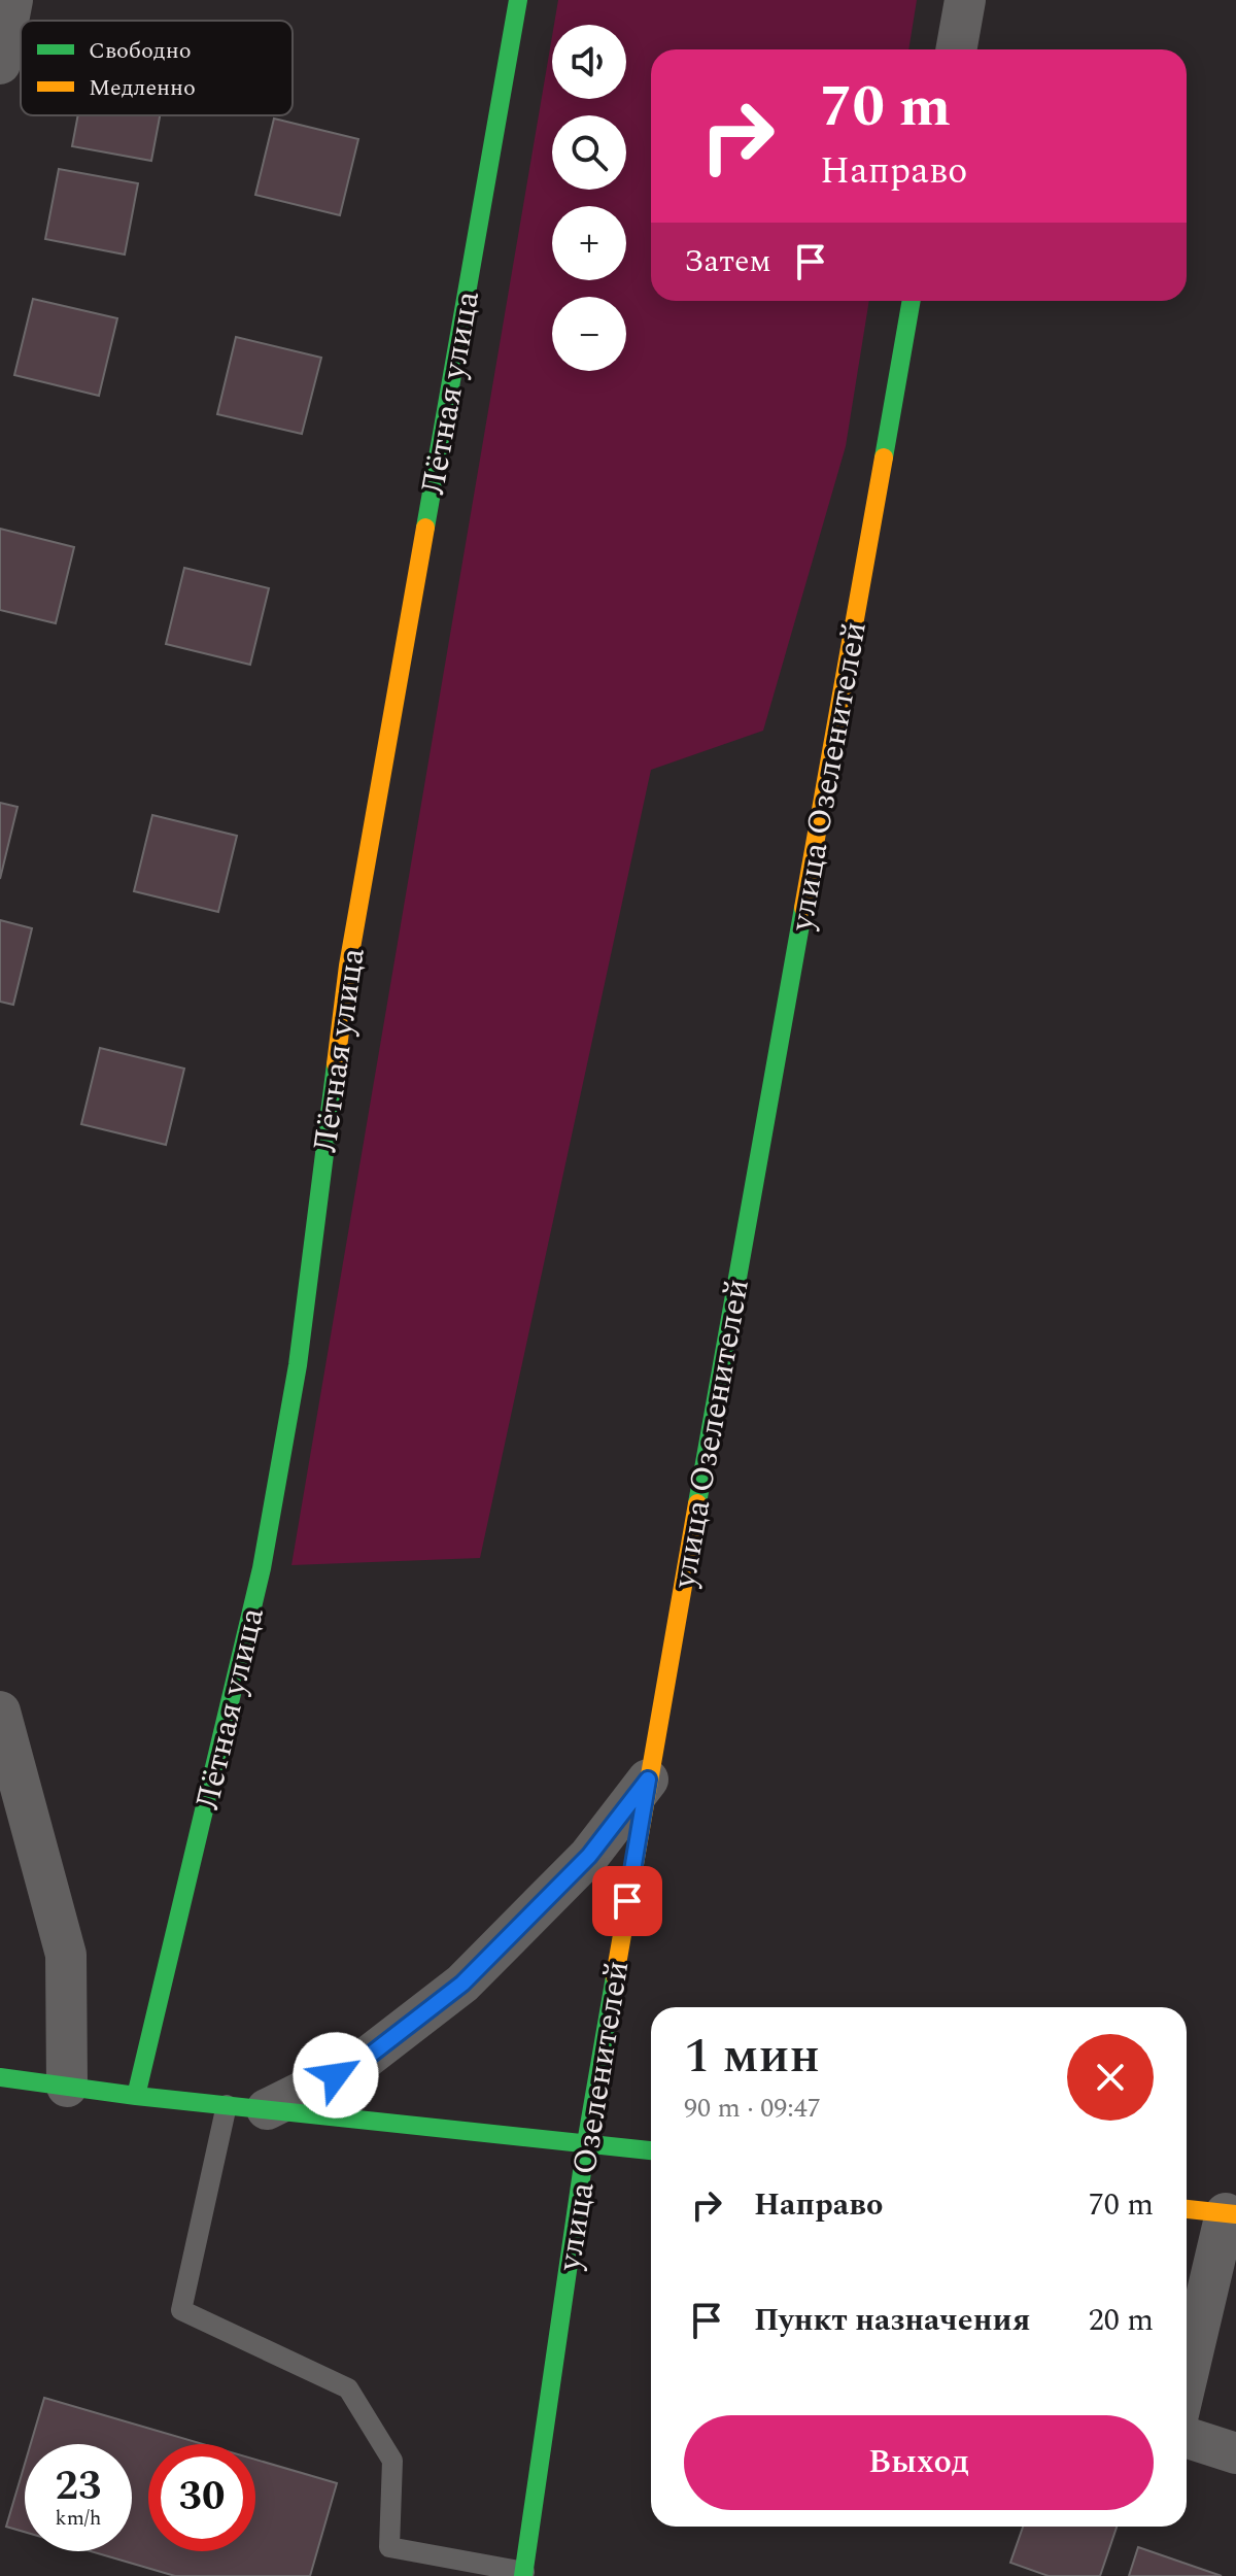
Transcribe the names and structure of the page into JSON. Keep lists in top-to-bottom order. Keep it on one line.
{"streets":{"street":["Лётная улица","улица Озеленителей"]},"legend":["Свободно","Медленно"],"page":{"map_buttons":["+","−"],"turn":["70 m","Направо"],"then":"Затем","heading":["1 мин","90 m · 09:47"],"list":[{"name":"Направо","value":"70 m"},{"name":"Пункт назначения","value":"20 m"}],"buttons":"Выход","speed":"23 km/h","limit":"30"}}
